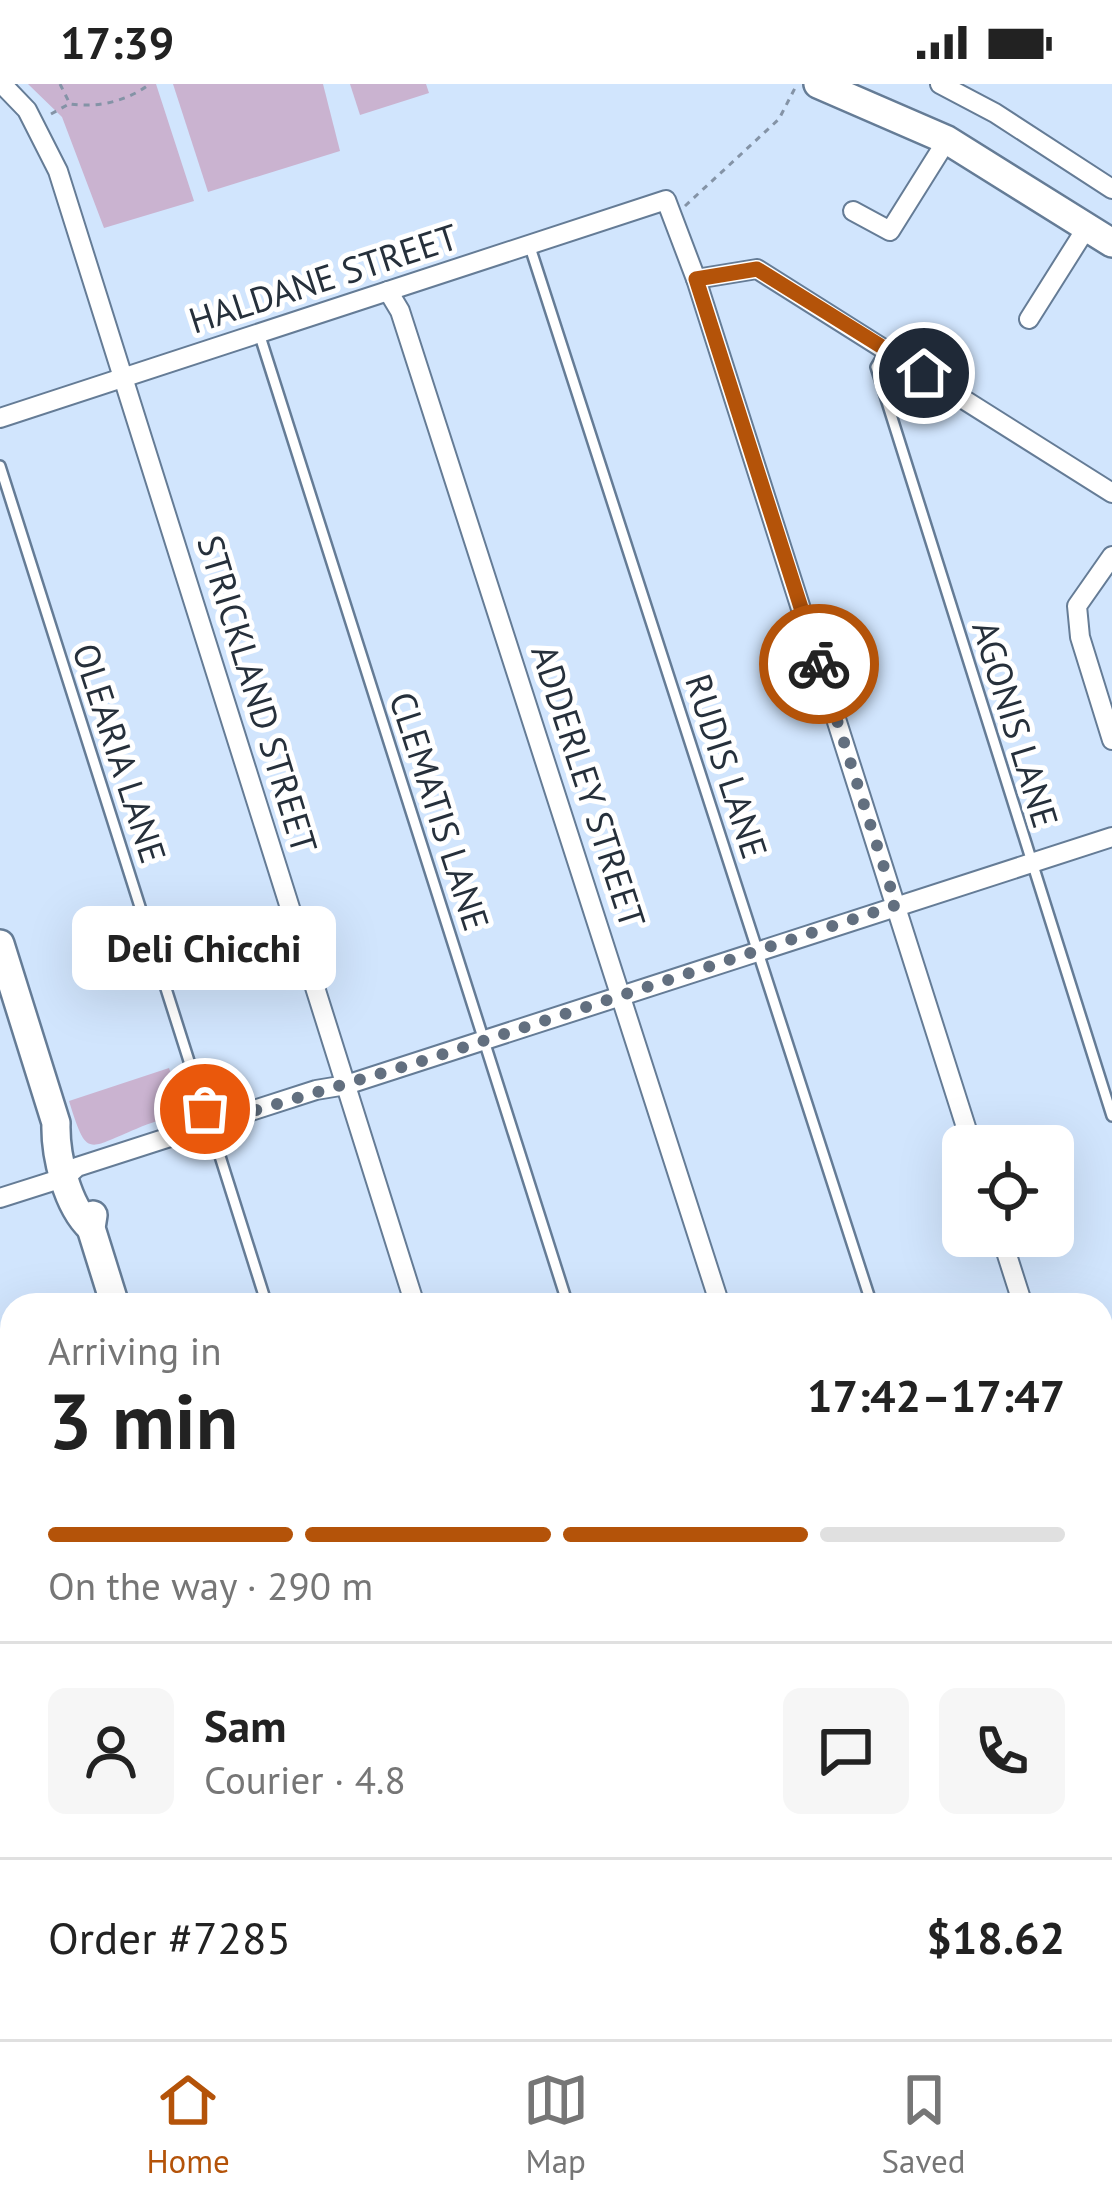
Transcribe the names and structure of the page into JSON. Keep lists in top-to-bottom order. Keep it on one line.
{"streets":{"street":["HALDANE STREET","STRICKLAND STREET","ADDERLEY STREET"],"lane":["AGONIS LANE","OLEARIA LANE","RUDIS LANE","CLEMATIS LANE"]},"crossings":[["HALDANE STREET","STRICKLAND STREET"],["HALDANE STREET","RUDIS LANE"],["HALDANE STREET","ADDERLEY STREET"],["HALDANE STREET","CLEMATIS LANE"]],"places":["Deli Chicchi"],"page":{"status":"17:39","bubble":"Deli Chicchi","heading":["3 min","Arriving in","17:42–17:47"],"panel":["Sam","Courier · 4.8","Order #7285","$18.62"],"bar":"On the way · 290 m","tabs":["Home","Map","Saved"]}}
